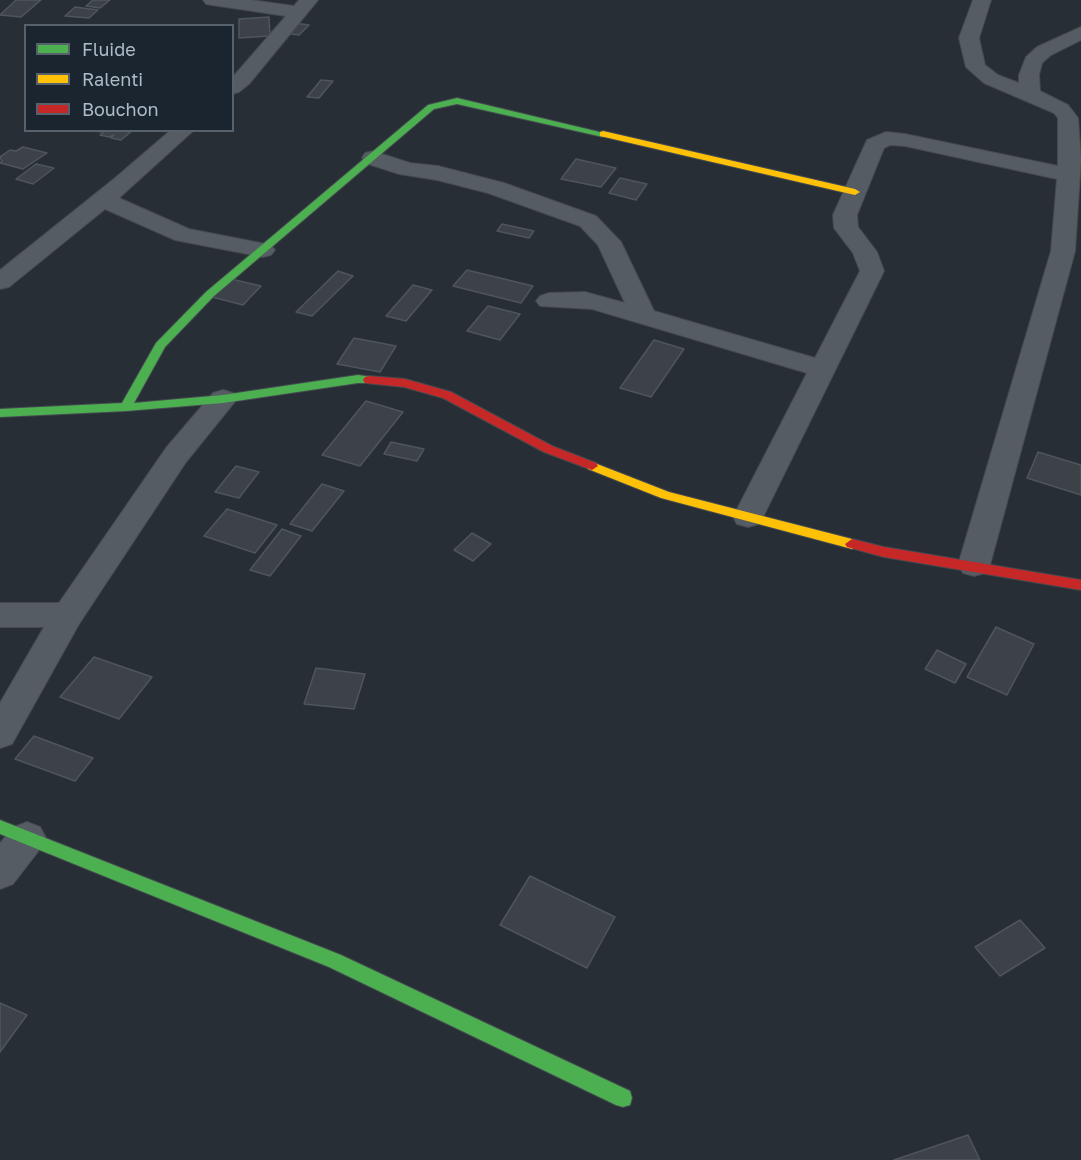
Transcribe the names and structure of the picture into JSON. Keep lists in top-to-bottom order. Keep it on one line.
{"legend":["Fluide","Ralenti","Bouchon"]}
